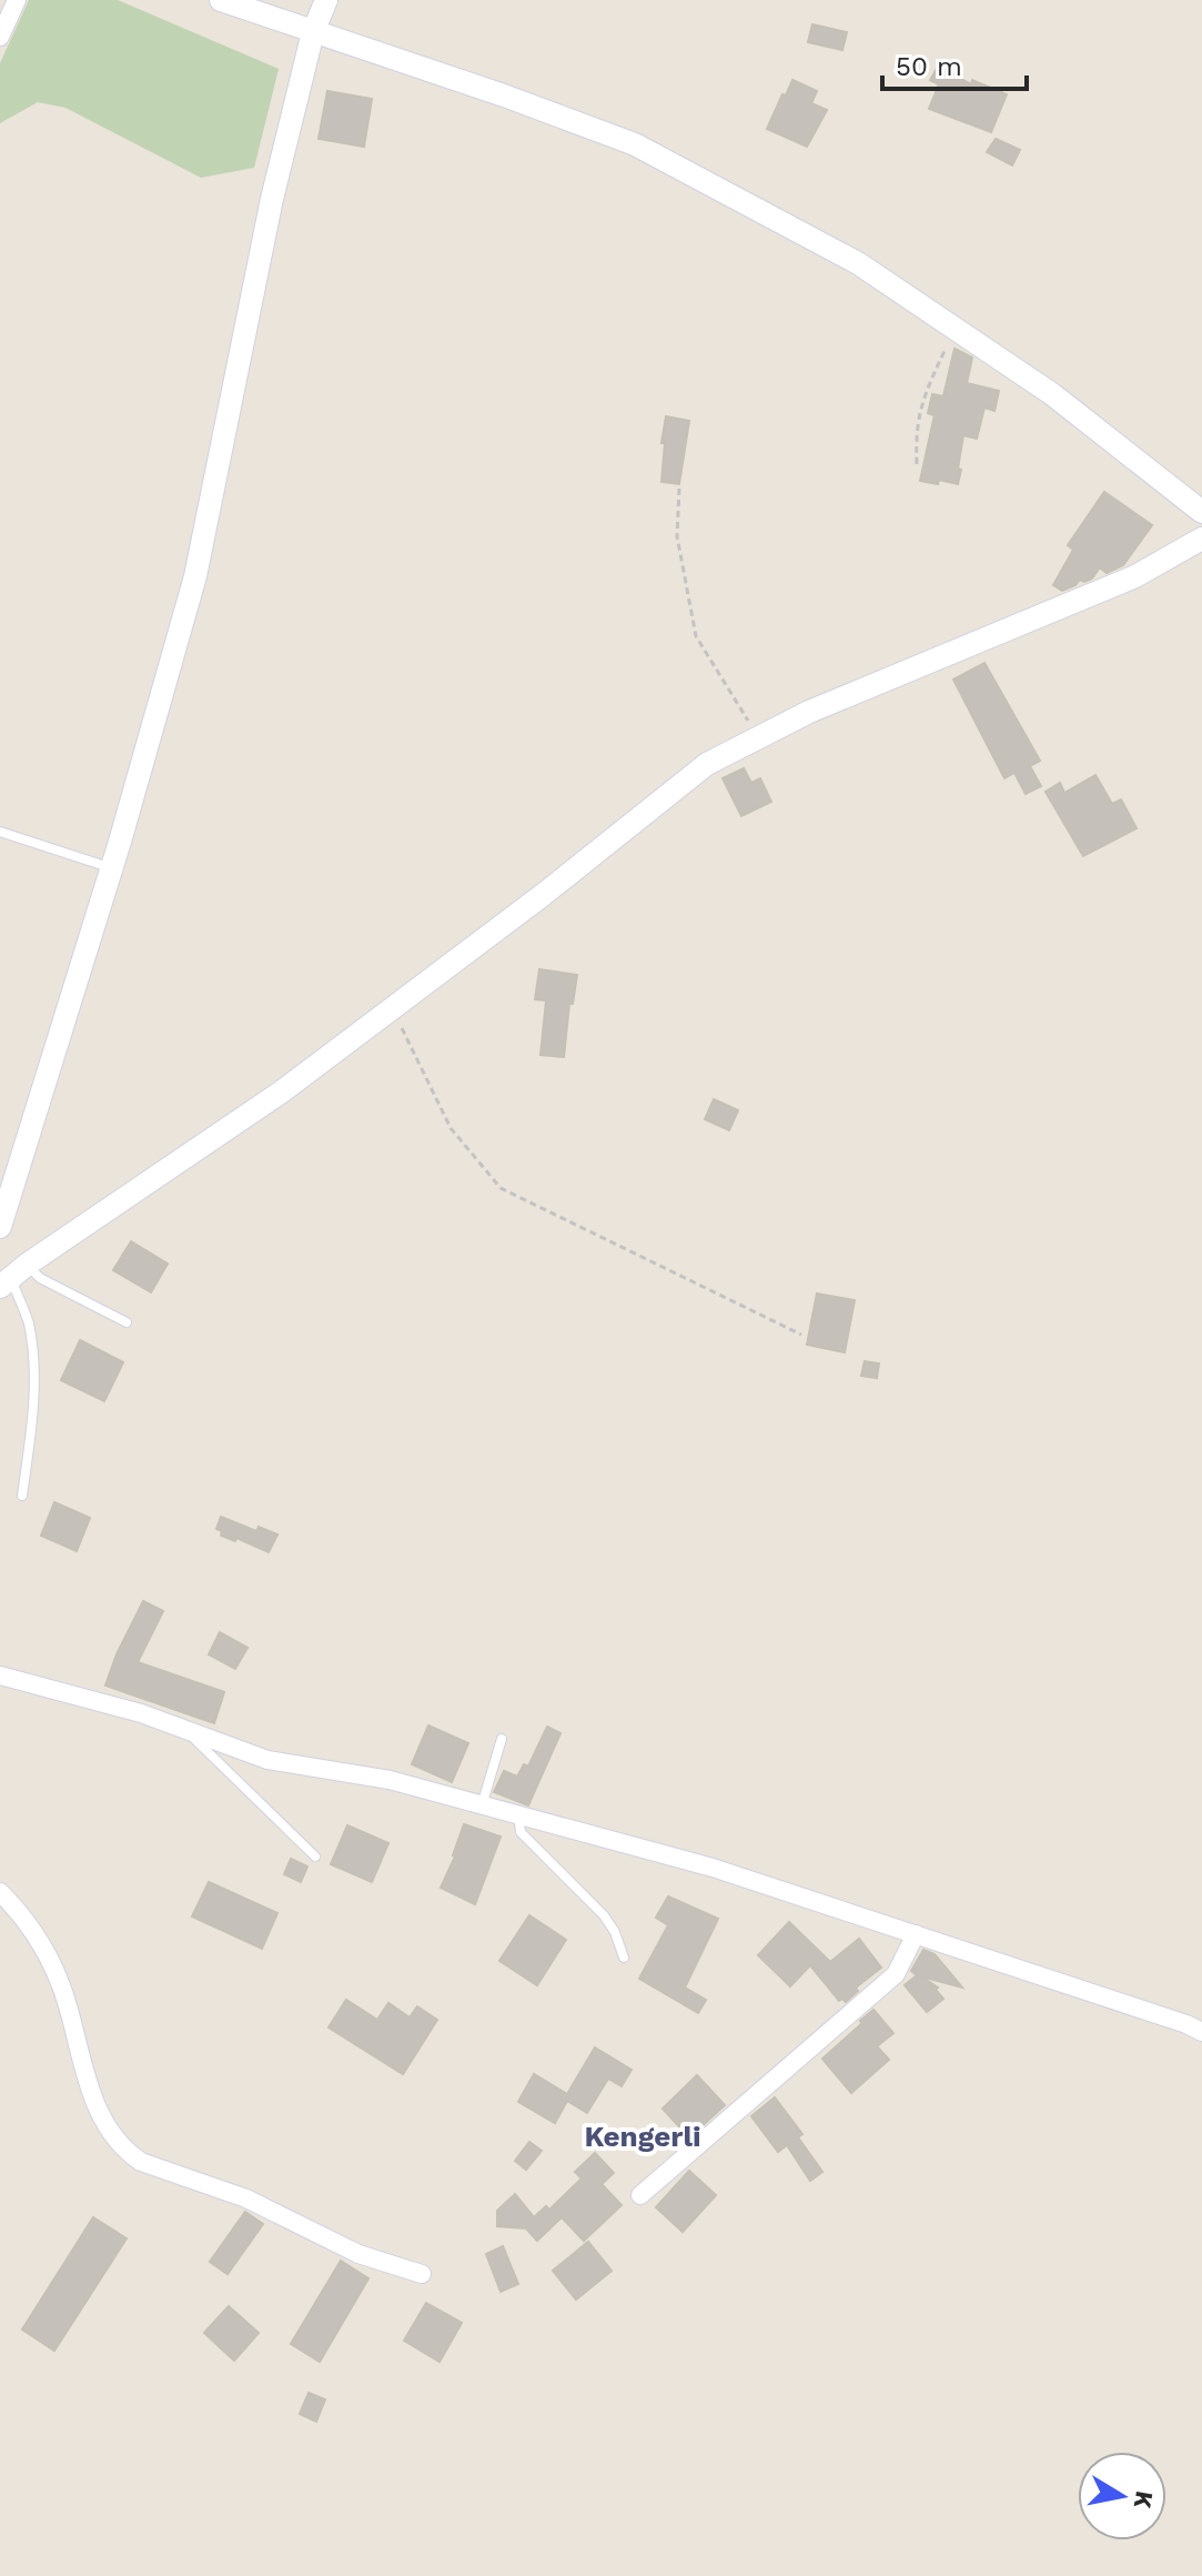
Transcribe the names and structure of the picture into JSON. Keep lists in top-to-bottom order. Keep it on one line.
{"districts":["Kengerli"],"scale_bar":"50 m","north":"right"}
